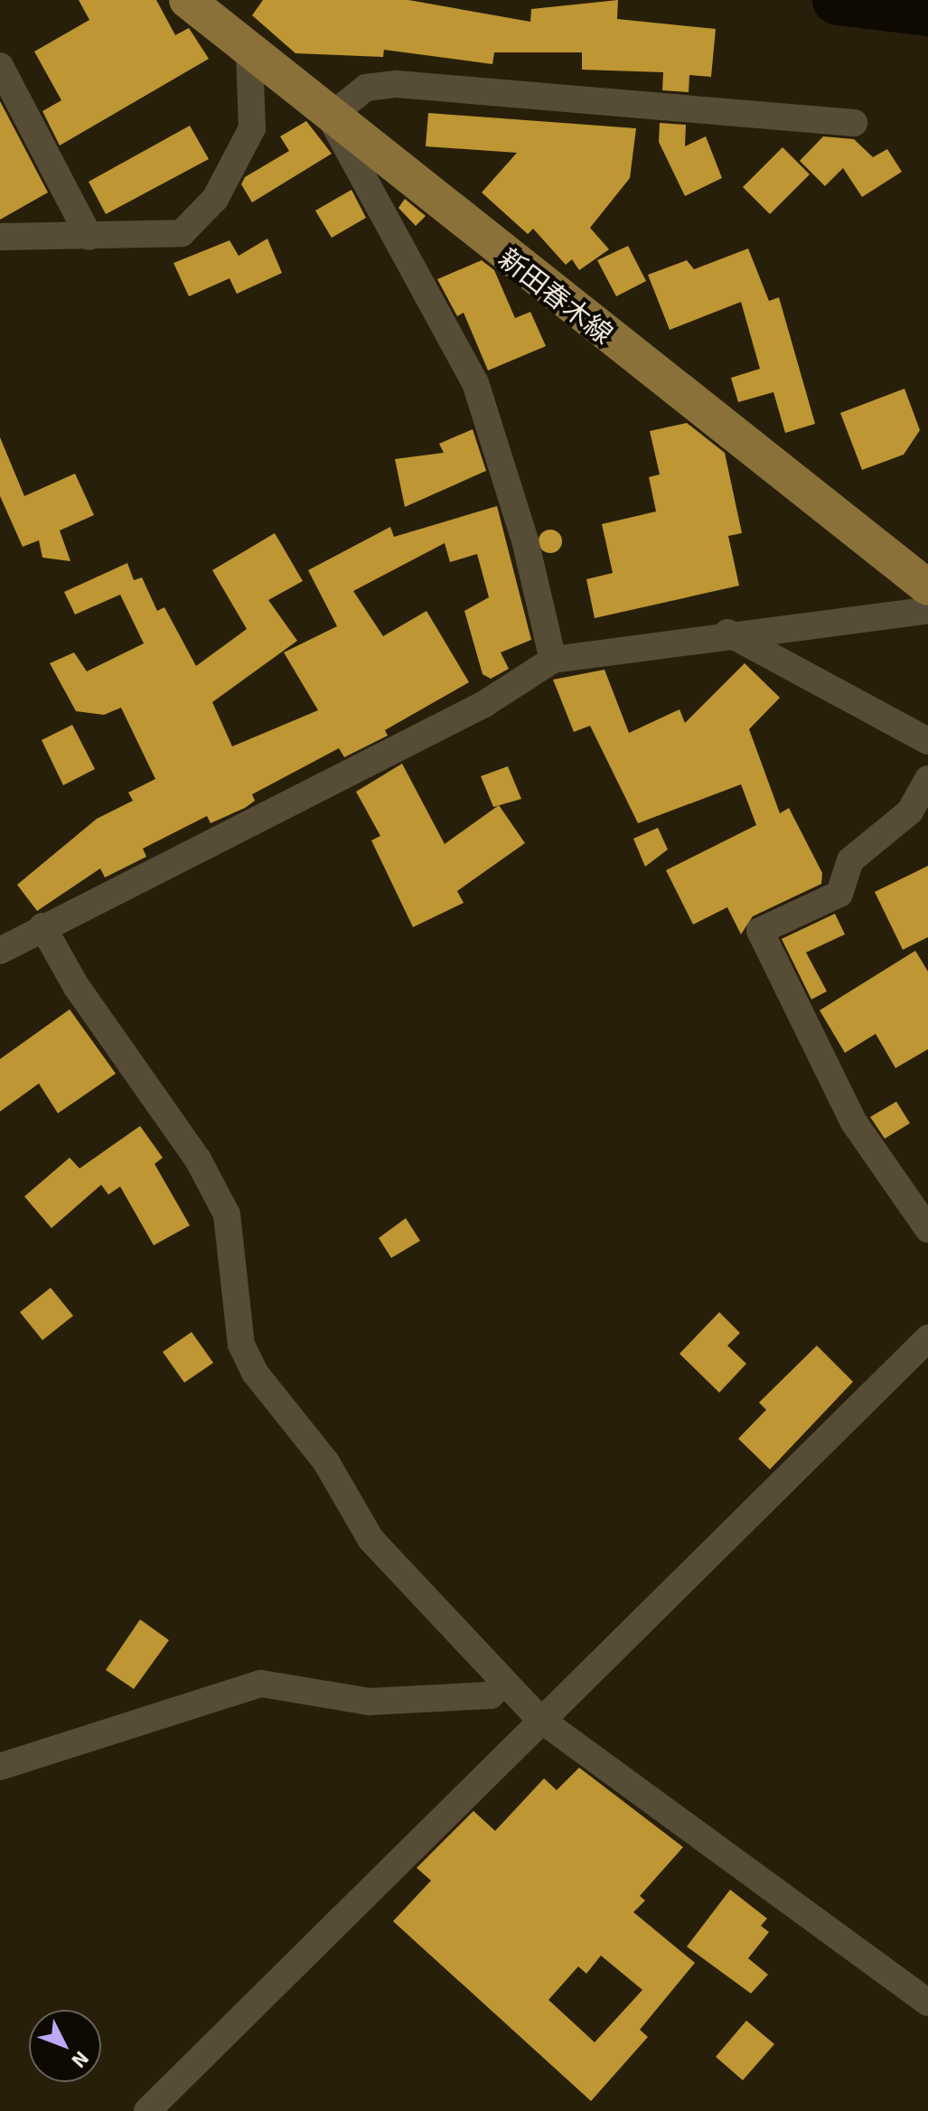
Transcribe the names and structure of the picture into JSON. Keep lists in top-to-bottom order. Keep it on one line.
{"streets":{"main road":["新田春木線"]},"north":"bottom right"}
